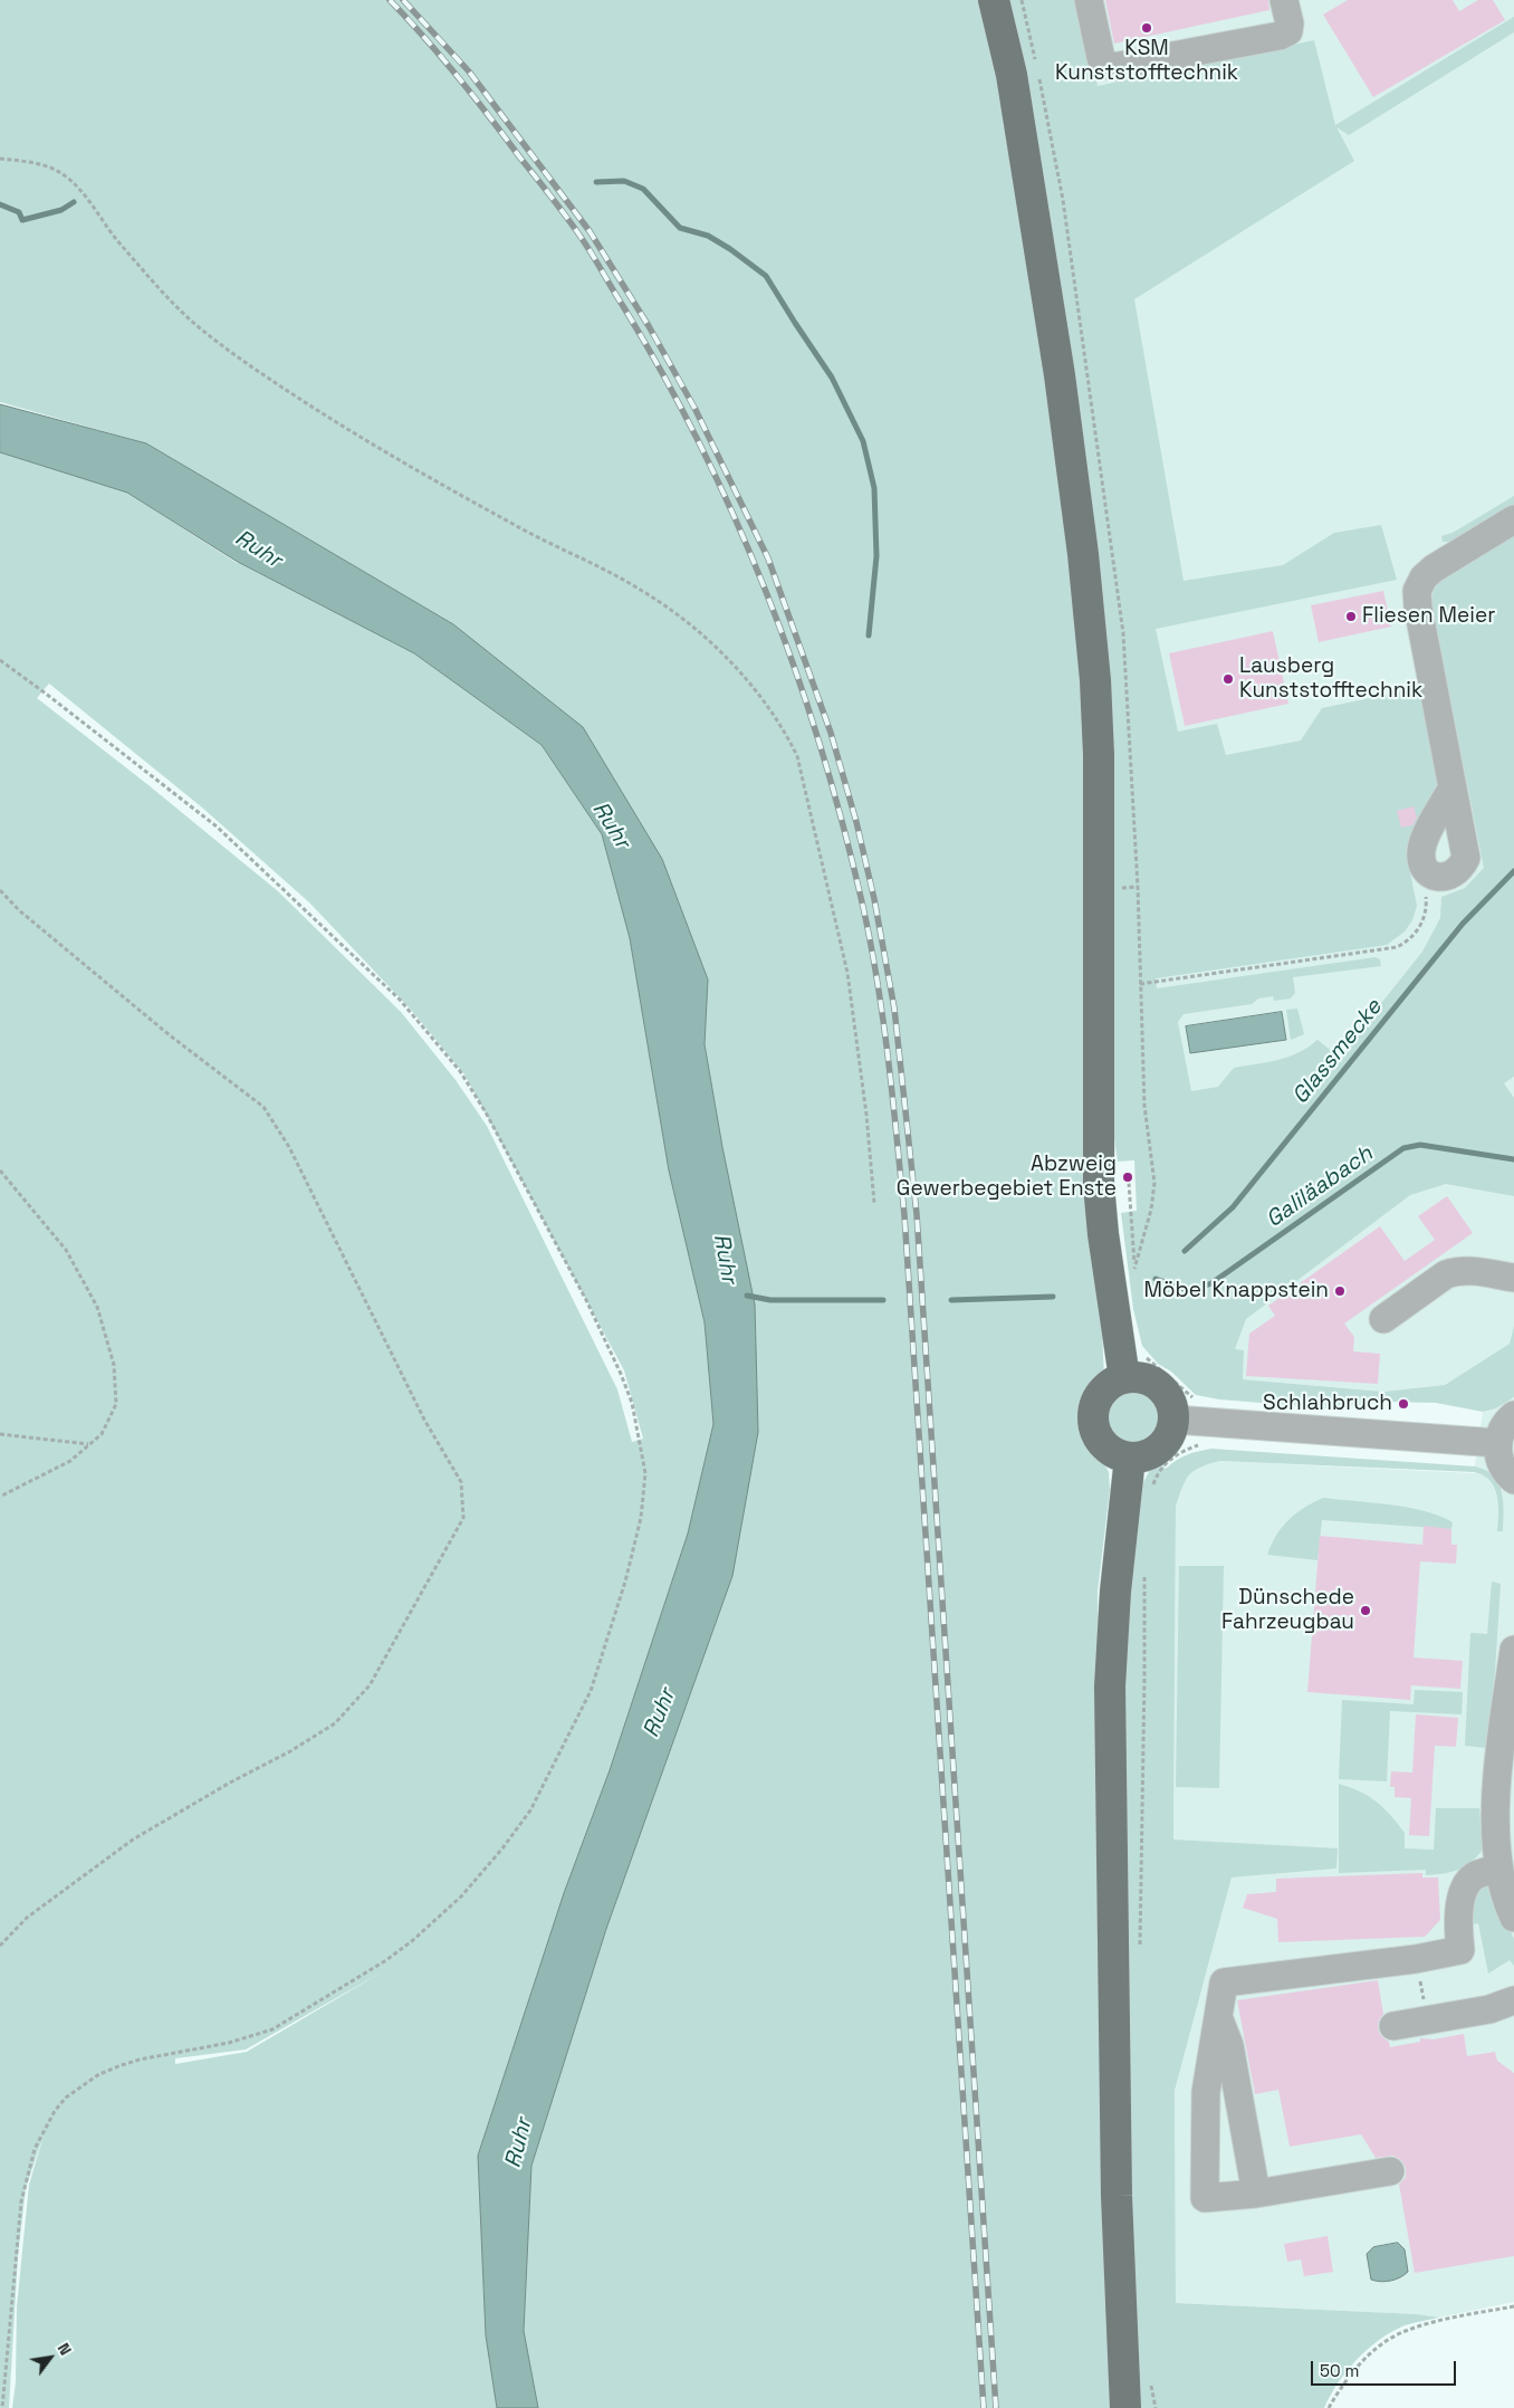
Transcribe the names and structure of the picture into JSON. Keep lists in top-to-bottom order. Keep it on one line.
{"water":["Ruhr","Glassmecke","Galiläabach"],"places":["KSM Kunststofftechnik","Fliesen Meier","Lausberg Kunststofftechnik","Abzweig Gewerbegebiet Enste","Möbel Knappstein","Schlahbruch","Dünschede Fahrzeugbau"],"scale_bar":"50 m","north":"top right"}
